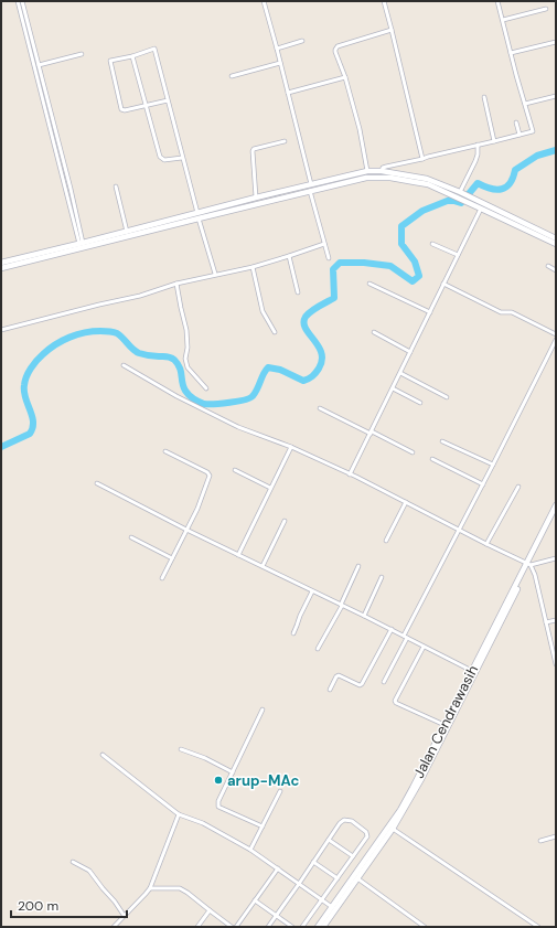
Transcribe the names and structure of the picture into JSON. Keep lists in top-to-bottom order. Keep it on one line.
{"streets":{"street":["Jalan Cendrawasih"]},"places":["arup-MAc"],"scale_bar":"200 m"}
